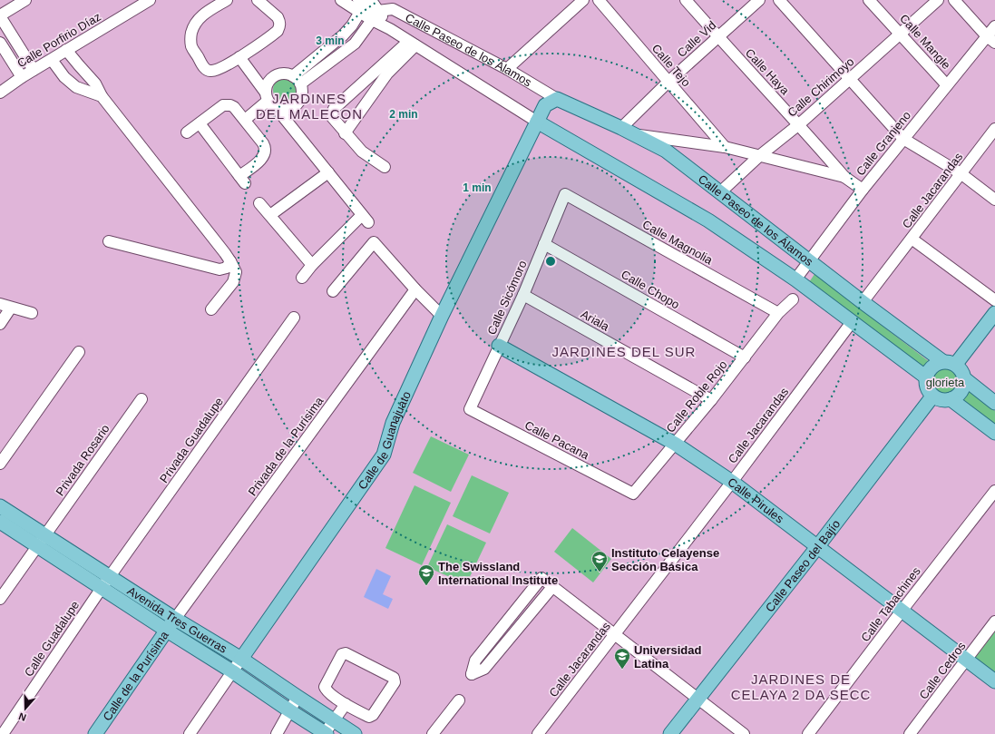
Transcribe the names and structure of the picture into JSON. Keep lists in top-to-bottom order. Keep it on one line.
{"streets":{"main road":["Calle Paseo de los Álamos","Calle de Guanajuato","Calle Pirules","Calle Paseo del Bajío","Avenida Tres Guerras","Calle de la Purísima"],"street":["Calle Vid","Calle Porfirio Díaz","Calle Mangle","Calle Tejo","Calle Haya","Calle Chirimoyo","Calle Granjeno","Calle Jacarandas","Calle Magnolia","Calle Chopo","Calle Sicómoro","Ariala","Calle Roble Rojo","Privada Guadalupe","Calle Pacana","Privada de la Purísima","Privada Rosario","Calle Tabachines","Calle Guadalupe","Calle Cedros"]},"crossings":[["Calle Vid","Calle Paseo de los Álamos"],["Calle Vid","Calle Tejo"],["Calle Vid","Calle Haya"],["Calle Mangle","Calle Chirimoyo"],["Calle Mangle","Calle Granjeno"],["Calle Paseo de los Álamos","Calle Chirimoyo"],["Calle Paseo de los Álamos","Calle Granjeno"],["Calle Paseo de los Álamos","Calle Jacarandas"],["Calle Paseo de los Álamos","Calle de Guanajuato"],["Calle Paseo de los Álamos","Calle Paseo del Bajío"],["Calle Haya","Calle Chirimoyo"],["Calle Jacarandas","Calle Pirules"],["Calle Magnolia","Calle Sicómoro"],["Calle Magnolia","Calle Roble Rojo"],["Calle Chopo","Calle Sicómoro"],["Calle Chopo","Calle Roble Rojo"],["Calle Sicómoro","Ariala"],["Calle Sicómoro","Calle Pacana"],["Calle Sicómoro","Calle Pirules"],["Ariala","Calle Roble Rojo"],["Calle Roble Rojo","Calle Pacana"],["Calle Roble Rojo","Calle Pirules"],["Calle de Guanajuato","Avenida Tres Guerras"],["Privada Guadalupe","Avenida Tres Guerras"],["Privada Guadalupe","Calle Guadalupe"],["Privada de la Purísima","Avenida Tres Guerras"],["Privada de la Purísima","Calle de la Purísima"],["Privada Rosario","Avenida Tres Guerras"],["Calle Pirules","Calle Paseo del Bajío"],["Calle Pirules","Calle Tabachines"],["Calle Pirules","Calle Cedros"],["Avenida Tres Guerras","Calle Guadalupe"],["Avenida Tres Guerras","Calle de la Purísima"]],"districts":["JARDINES DEL MALECON","JARDINES DEL SUR","JARDINES DE CELAYA 2 DA SECC"],"parks":["glorieta"],"places":{"school or university":["Instituto Celayense Sección Básica","The Swissland International Institute","Universidad Latina"]},"north":"bottom","rings":["3 min","2 min","1 min"]}
